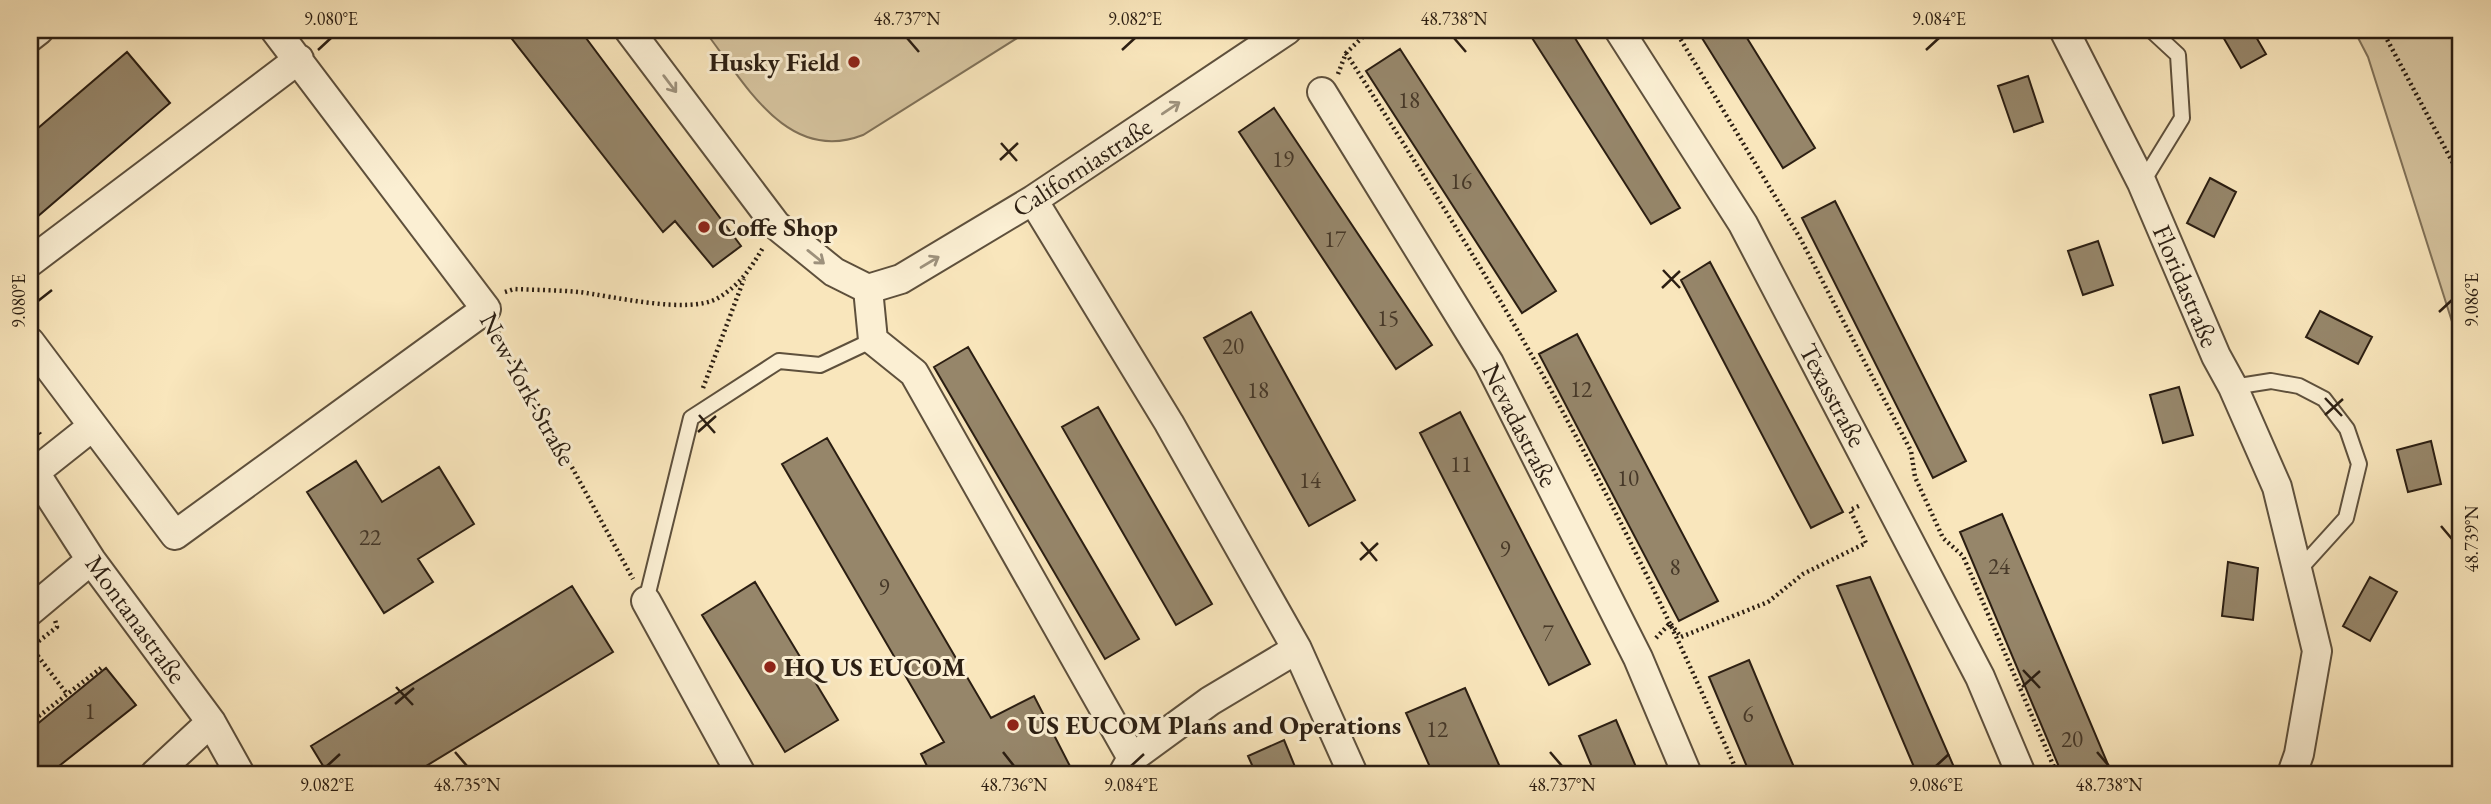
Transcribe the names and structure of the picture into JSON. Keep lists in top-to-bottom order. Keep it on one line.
{"streets":{"street":["Californiastraße","Floridastraße","New-York-Straße","Texasstraße","Nevadastraße","Montanastraße"]},"one_way":["Californiastraße"],"places":["Husky Field","Coffe Shop","HQ US EUCOM","US EUCOM Plans and Operations"],"house_numbers":["18","19","16","17","15","20","12","18","11","10","14","22","9","24","8","9","7","1","6","12","20"],"coordinates":["9.080°E","48.737°N","9.082°E","48.738°N","9.084°E","9.086°E","48.739°N","48.735°N","48.736°N"]}
